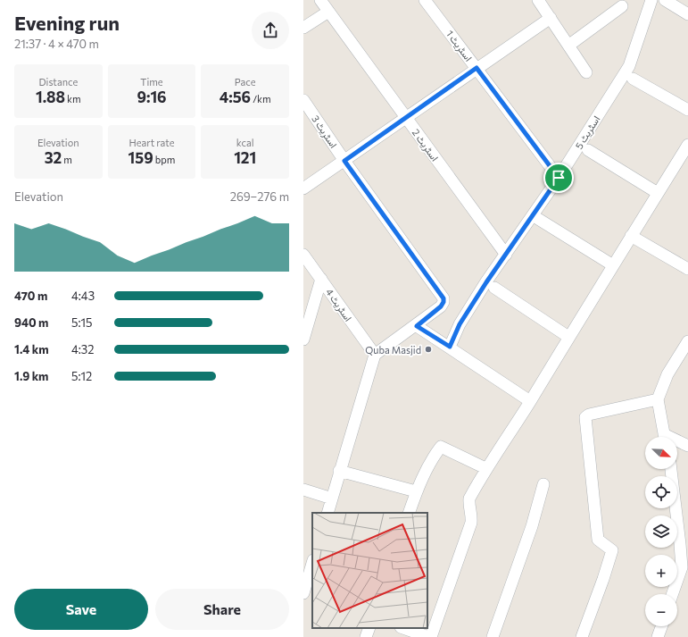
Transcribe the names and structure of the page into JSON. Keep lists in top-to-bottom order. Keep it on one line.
{"streets":{"street":["اسٹریٹ 1","اسٹریٹ 3","اسٹریٹ 5","اسٹریٹ 2","اسٹریٹ 4"]},"crossings":[["اسٹریٹ 1","اسٹریٹ 5"],["اسٹریٹ 5","اسٹریٹ 2"]],"places":["Quba Masjid"],"north":"bottom right","page":{"heading":["Evening run","21:37 · 4 × 470 m"],"stats":[["Distance","1.88 km"],["Time","9:16"],["Pace","4:56 /km"],["Elevation","32 m"],["Heart rate","159 bpm"],["kcal","121"]],"chart":["Elevation","269–276 m"],"list":[{"name":"470 m","note":"4:43"},{"name":"940 m","note":"5:15"},{"name":"1.4 km","note":"4:32"},{"name":"1.9 km","note":"5:12"}],"map_buttons":["+","−"],"buttons":["Save","Share"]}}
